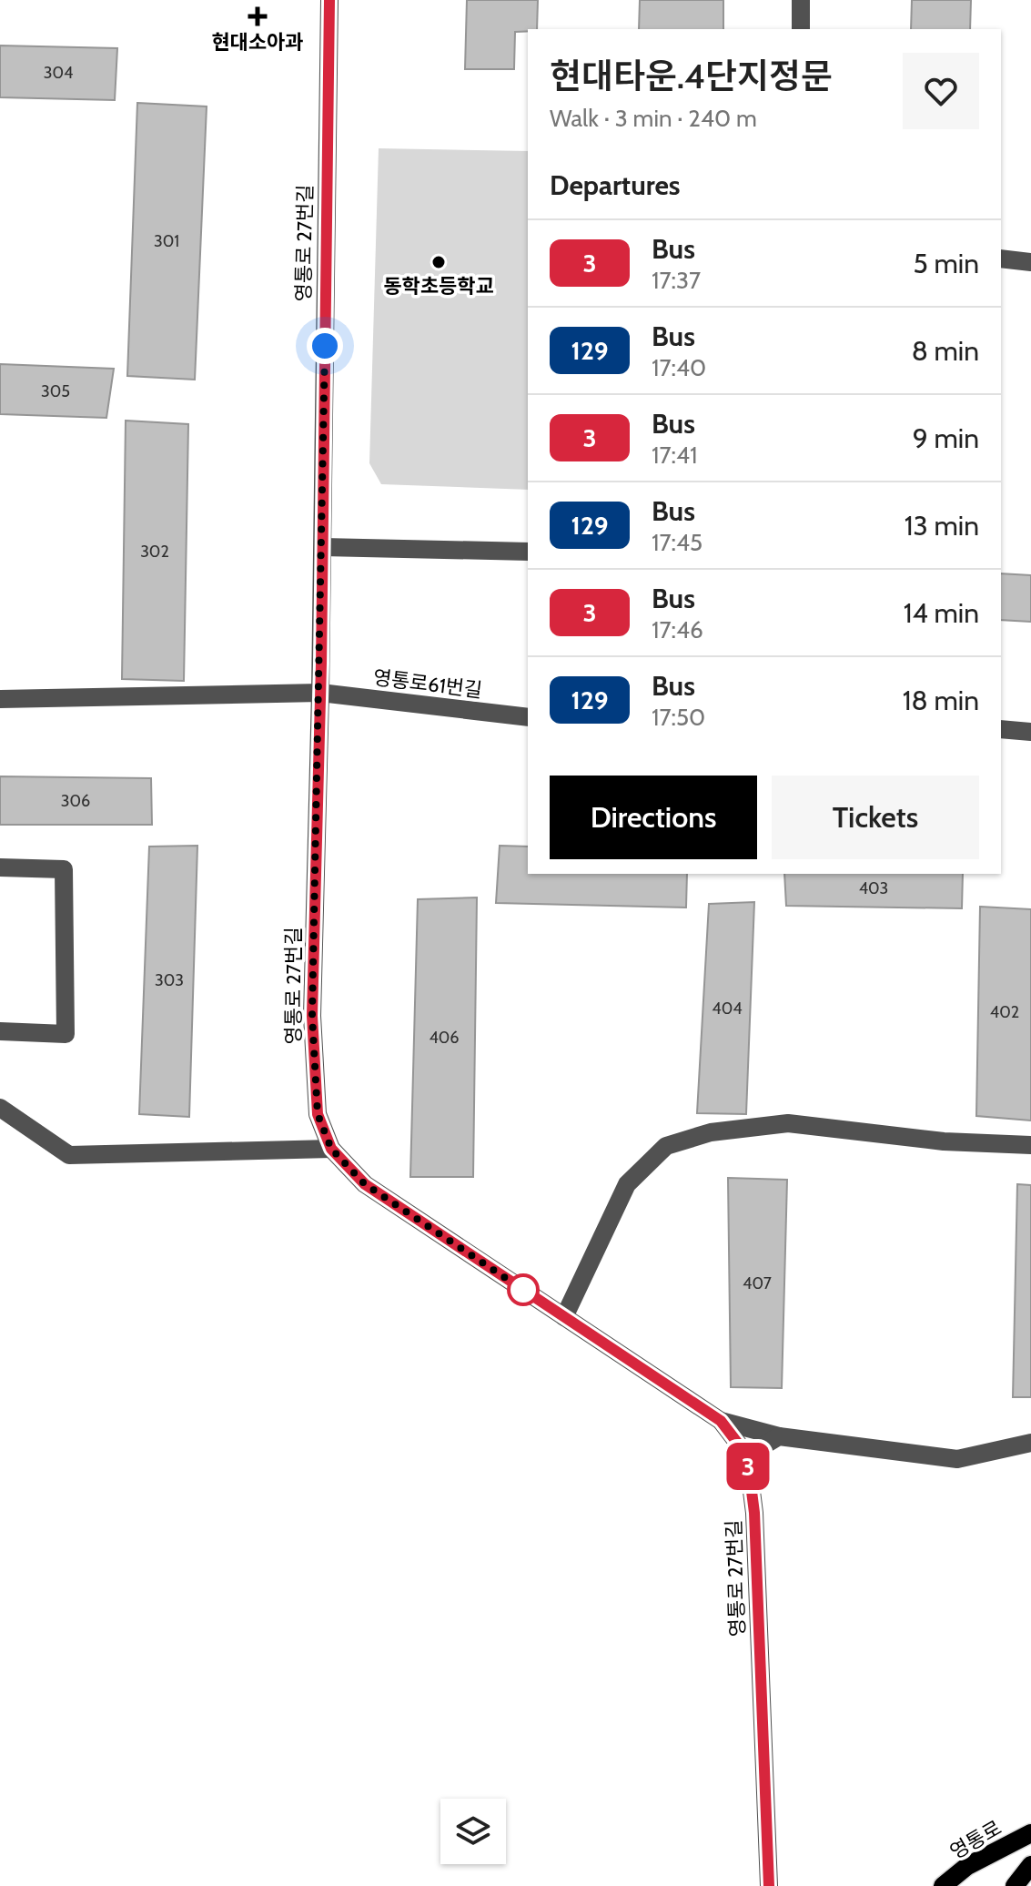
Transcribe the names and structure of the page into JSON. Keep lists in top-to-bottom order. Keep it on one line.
{"streets":{"main road":["영통로"],"street":["영통로 27번길","영통로61번길"]},"crossings":[["영통로 27번길","영통로61번길"]],"places":{"health":["현대소아과"],"other":["동학초등학교"]},"lines":["bus line 3"],"house_numbers":["304","301","305","302","306","403","303","404","402","406","407"],"page":{"on_map":"3","heading":[["현대타운.4단지정문","Walk · 3 min · 240 m"],"Departures"],"list":[{"mark":"3","name":"Bus","note":"17:37","value":"5 min"},{"mark":"129","name":"Bus","note":"17:40","value":"8 min"},{"mark":"3","name":"Bus","note":"17:41","value":"9 min"},{"mark":"129","name":"Bus","note":"17:45","value":"13 min"},{"mark":"3","name":"Bus","note":"17:46","value":"14 min"},{"mark":"129","name":"Bus","note":"17:50","value":"18 min"}],"buttons":["Directions","Tickets"]}}
